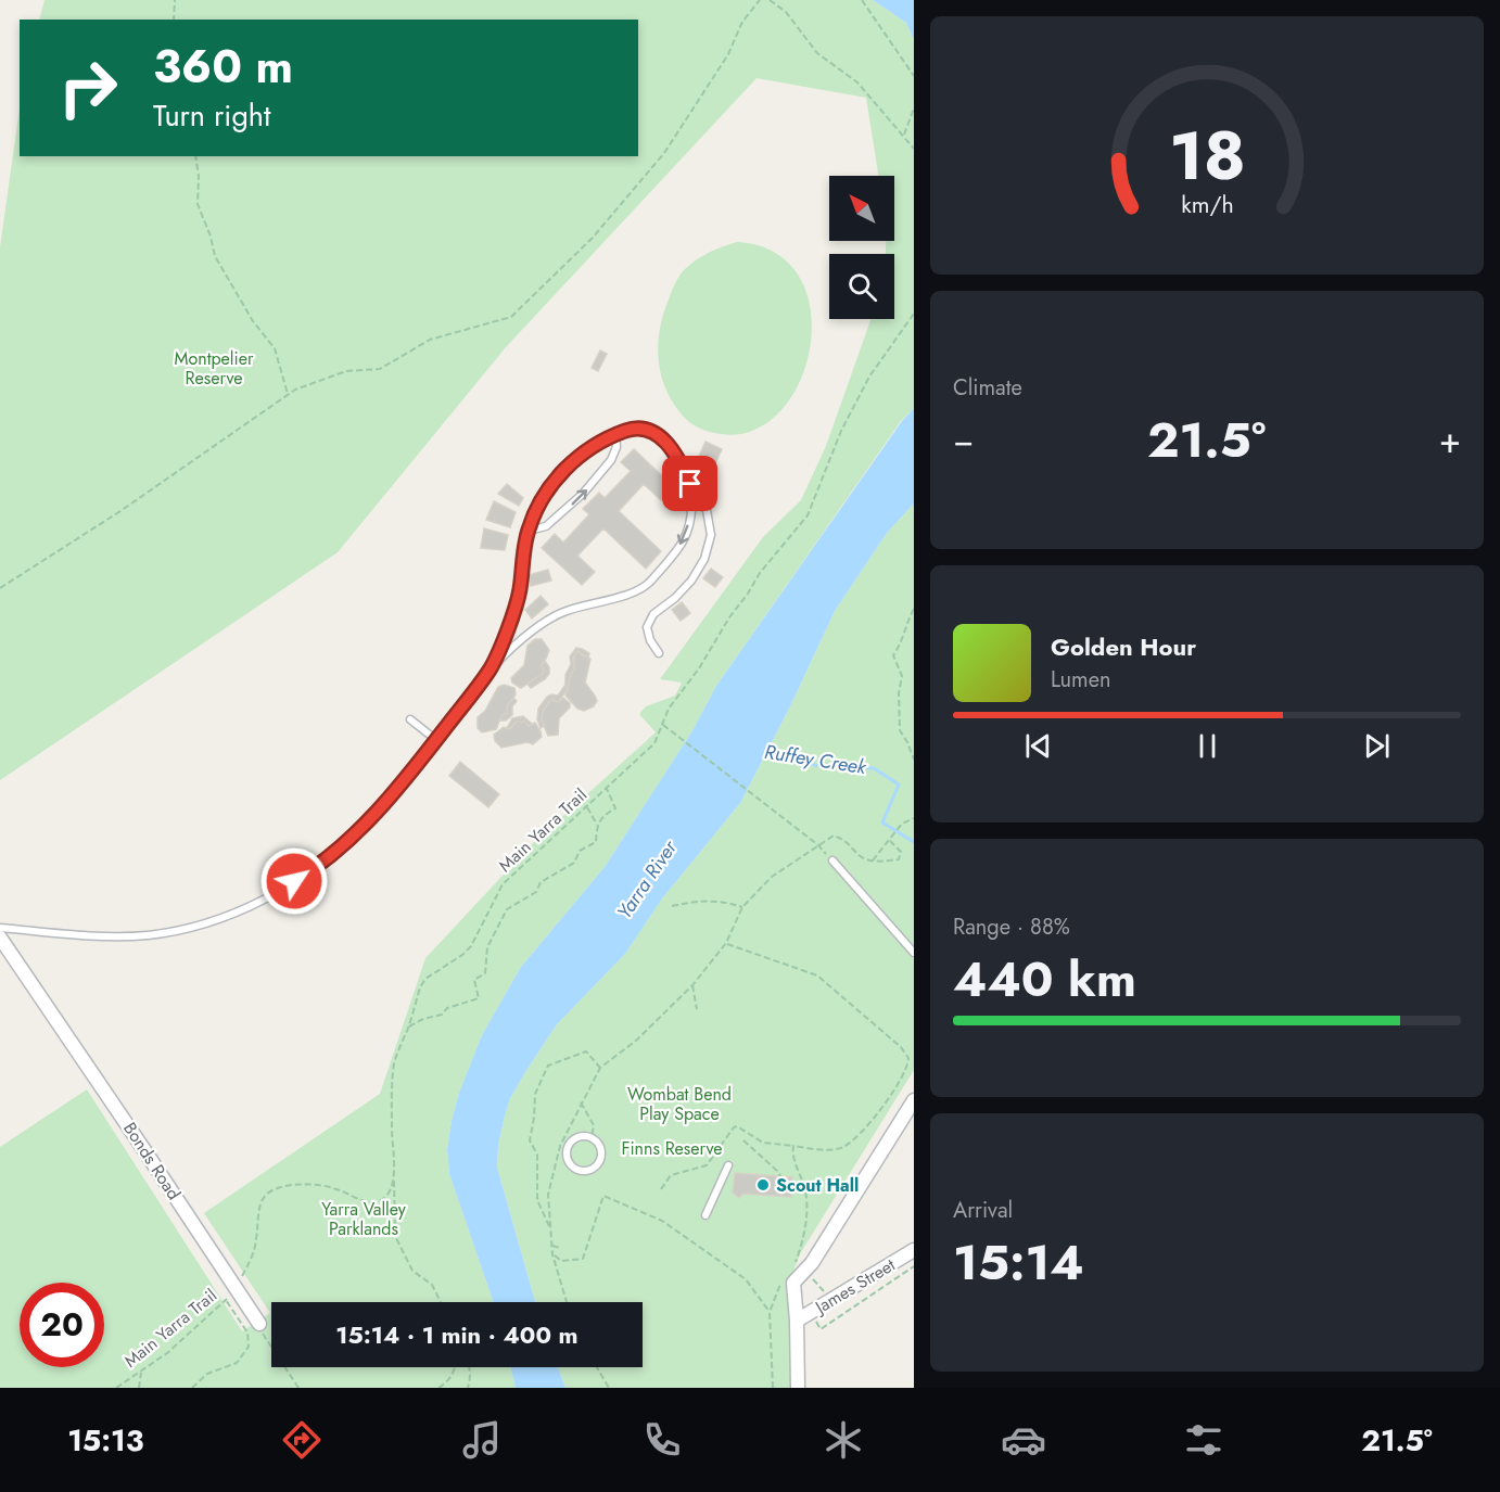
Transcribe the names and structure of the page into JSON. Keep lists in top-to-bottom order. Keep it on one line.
{"streets":{"street":["Bonds Road","James Street"],"path":["Main Yarra Trail"]},"crossings":[["Main Yarra Trail","Bonds Road"]],"water":["Ruffey Creek","Yarra River"],"parks":["Montpelier Reserve","Wombat Bend Play Space","Finns Reserve","Yarra Valley Parklands"],"places":["Scout Hall"],"north":"top left","page":{"turn":["360 m","Turn right"],"tile":["Climate",["Range · 88%","440 km"],["Arrival","15:14"]],"heat":["−","21.5°","+"],"song":["Golden Hour","Lumen"],"limit":"20","trip":"15:14 · 1 min · 400 m","tabs":["15:13","21.5°"],"gauge":["18","km/h"]}}
